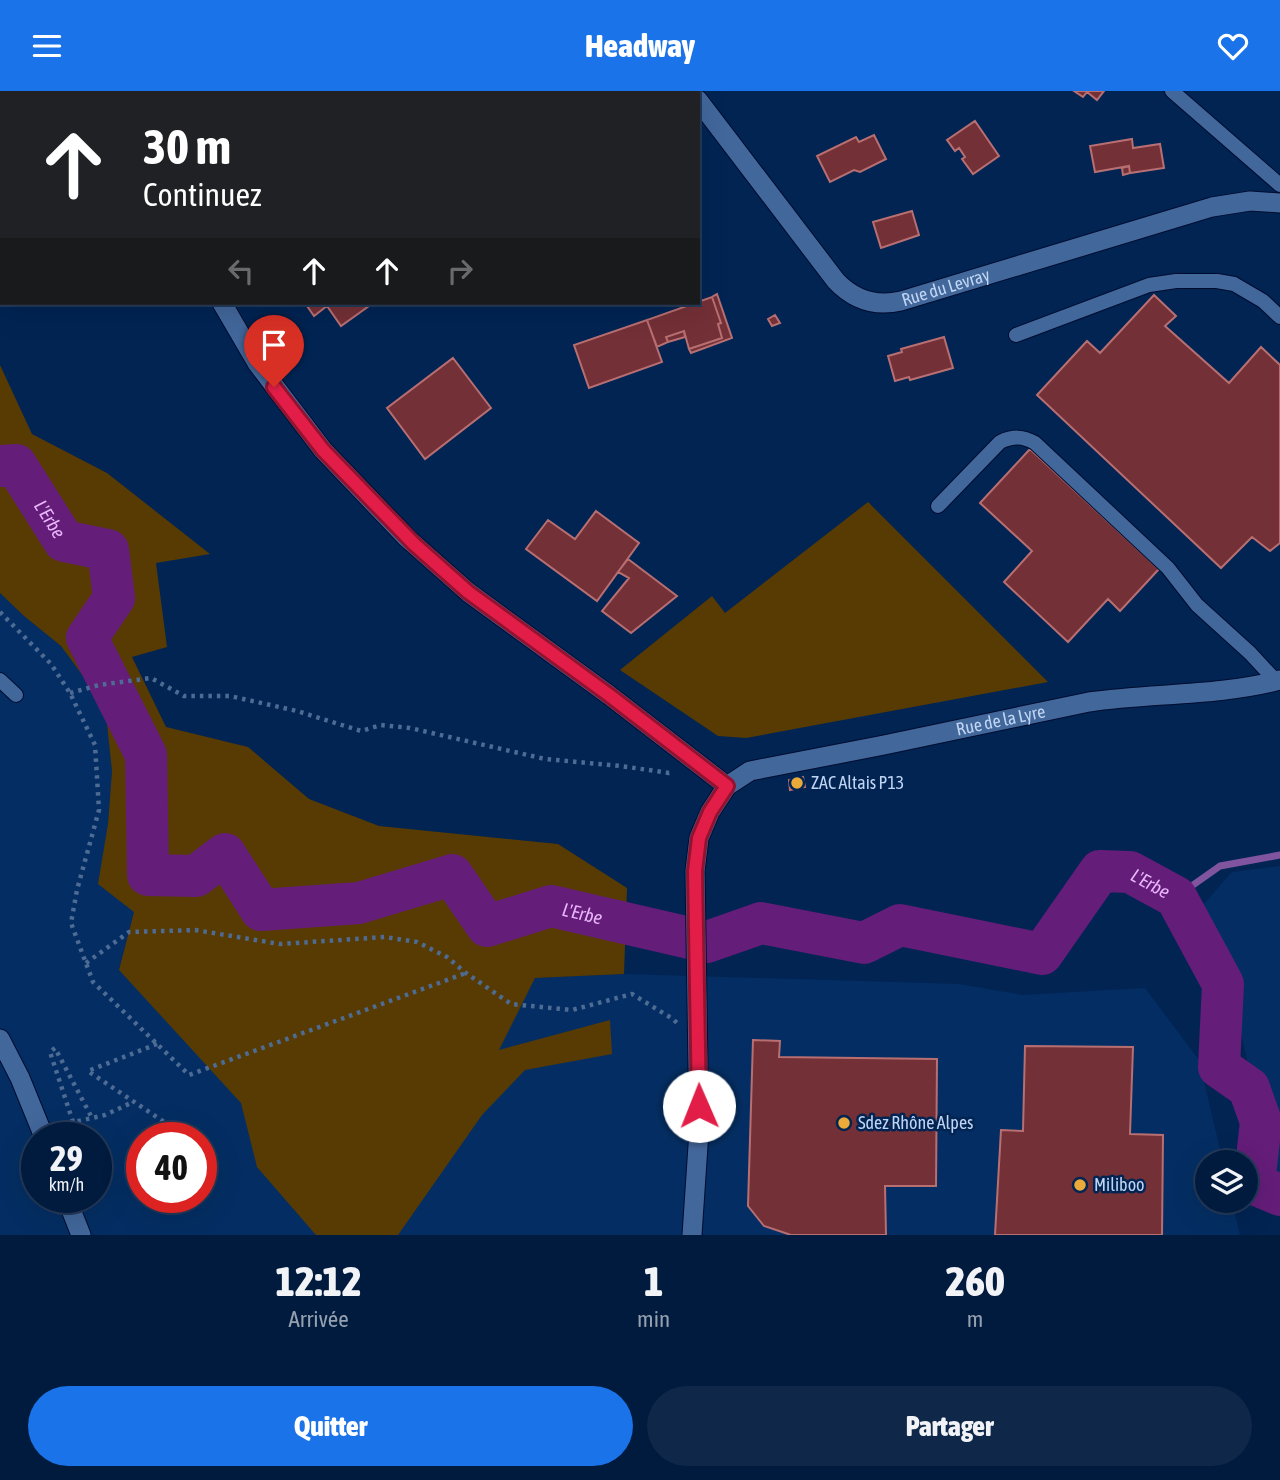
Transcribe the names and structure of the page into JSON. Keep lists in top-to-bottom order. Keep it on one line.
{"streets":{"street":["Rue du Levray","Rue de la Lyre"]},"water":["L'Erbe"],"places":["ZAC Altais P13","Sdez Rhône Alpes","Miliboo"],"page":{"header":"Headway","turn":["30 m","Continuez"],"speed":"29 km/h","limit":"40","eta":["12:12","Arrivée","1","min","260","m"],"buttons":["Quitter","Partager"]}}
